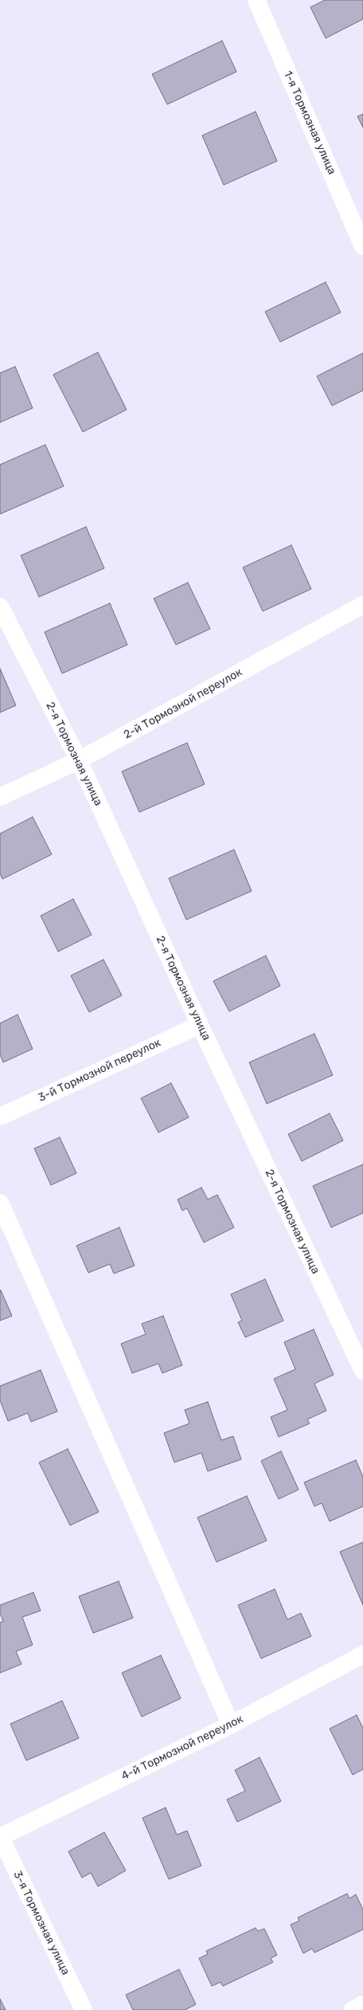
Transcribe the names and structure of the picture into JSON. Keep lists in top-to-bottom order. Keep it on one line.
{"streets":{"street":["1-я Тормозная улица","2-й Тормозной переулок","2-я Тормозная улица","3-й Тормозной переулок","4-й Тормозной переулок","3-я Тормозная улица"]},"crossings":[["2-й Тормозной переулок","2-я Тормозная улица"],["2-я Тормозная улица","3-й Тормозной переулок"],["4-й Тормозной переулок","3-я Тормозная улица"]]}
